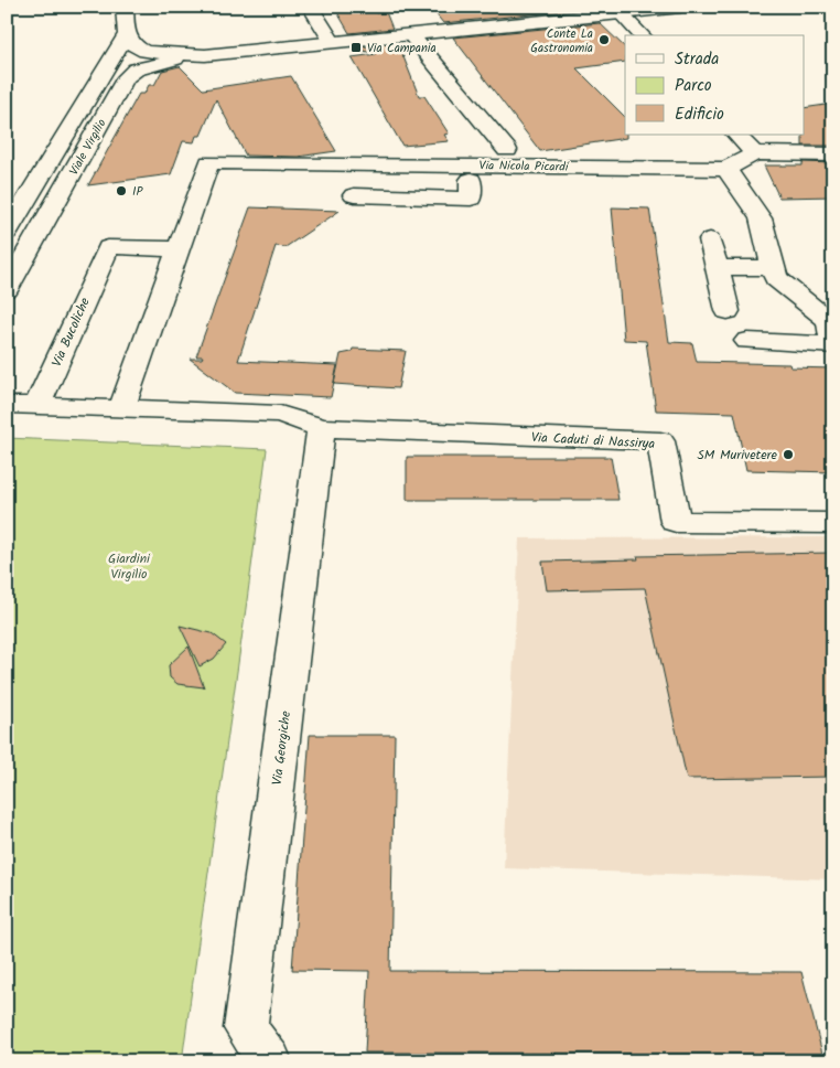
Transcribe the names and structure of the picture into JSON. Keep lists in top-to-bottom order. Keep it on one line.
{"streets":{"street":["Viale Virgilio","Via Nicola Picardi","Via Bucoliche","Via Caduti di Nassirya","Via Georgiche"]},"crossings":[["Via Nicola Picardi","Via Bucoliche"],["Via Caduti di Nassirya","Via Georgiche"]],"parks":["Giardini Virgilio"],"places":{"other":["Conte La Gastronomia","IP","SM Murivetere"],"transit":["Via Campania"]},"legend":["Strada","Parco","Edificio"]}
